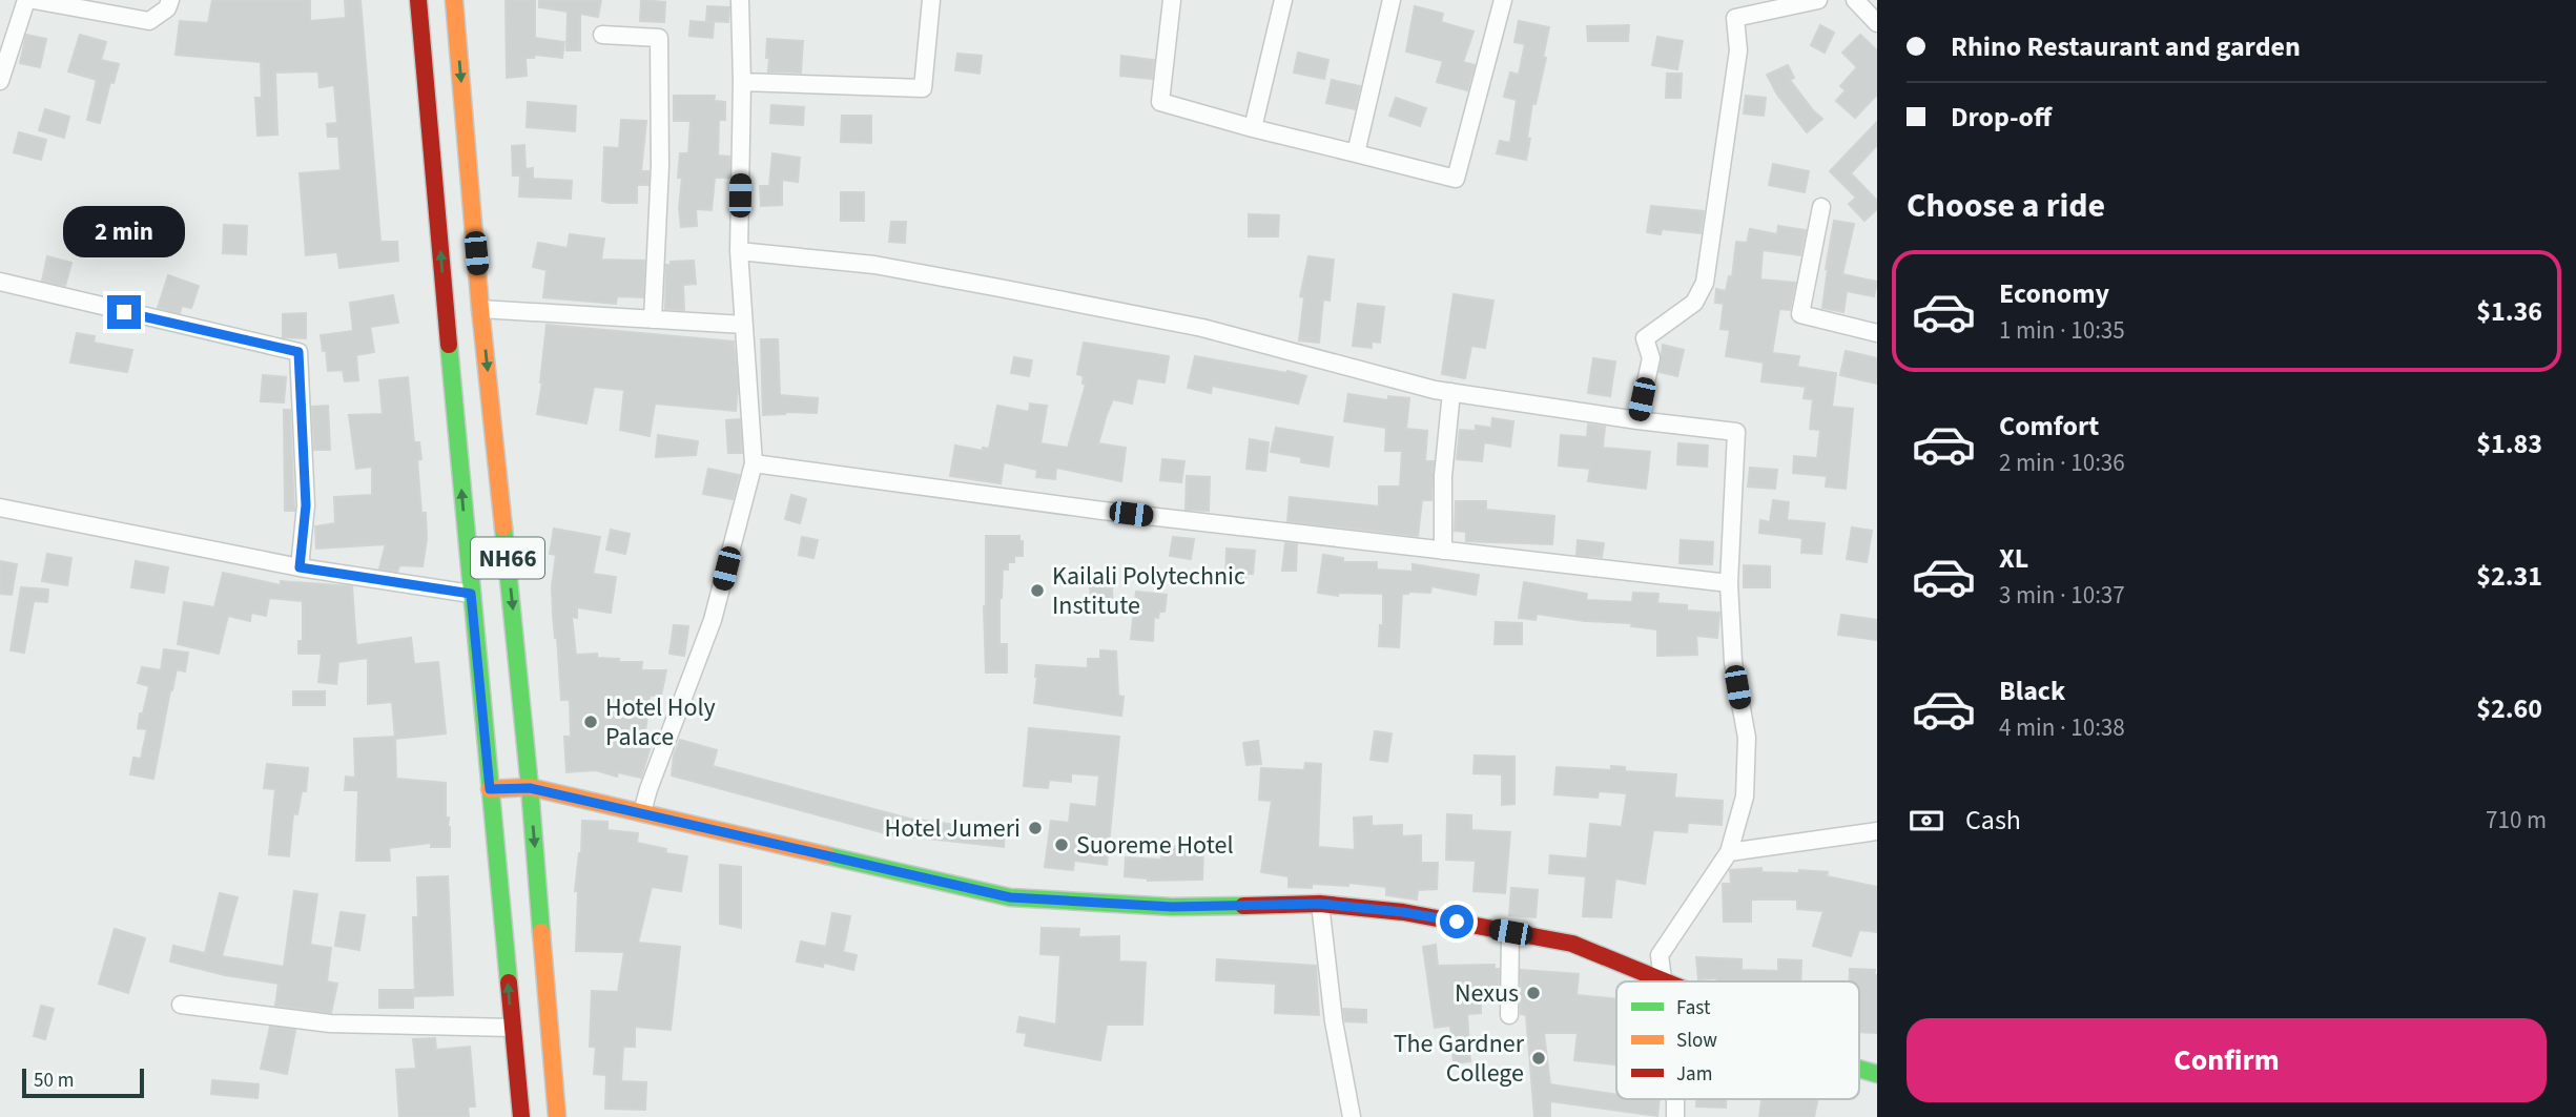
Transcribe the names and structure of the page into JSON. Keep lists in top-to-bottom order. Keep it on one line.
{"streets":{"main road":["NH66"]},"places":["Kailali Polytechnic Institute","Hotel Holy Palace","Hotel Jumeri","Suoreme Hotel","Nexus","The Gardner College"],"legend":["Fast","Slow","Jam"],"scale_bar":"50 m","page":{"banner":["Rhino Restaurant and garden","Drop-off"],"heading":"Choose a ride","bubble":"2 min","list":[{"name":"Economy","note":"1 min · 10:35","value":"$1.36"},{"name":"Comfort","note":"2 min · 10:36","value":"$1.83"},{"name":"XL","note":"3 min · 10:37","value":"$2.31"},{"name":"Black","note":"4 min · 10:38","value":"$2.60"}],"pay":["Cash","710 m"],"buttons":"Confirm","scale":"50 m"}}
